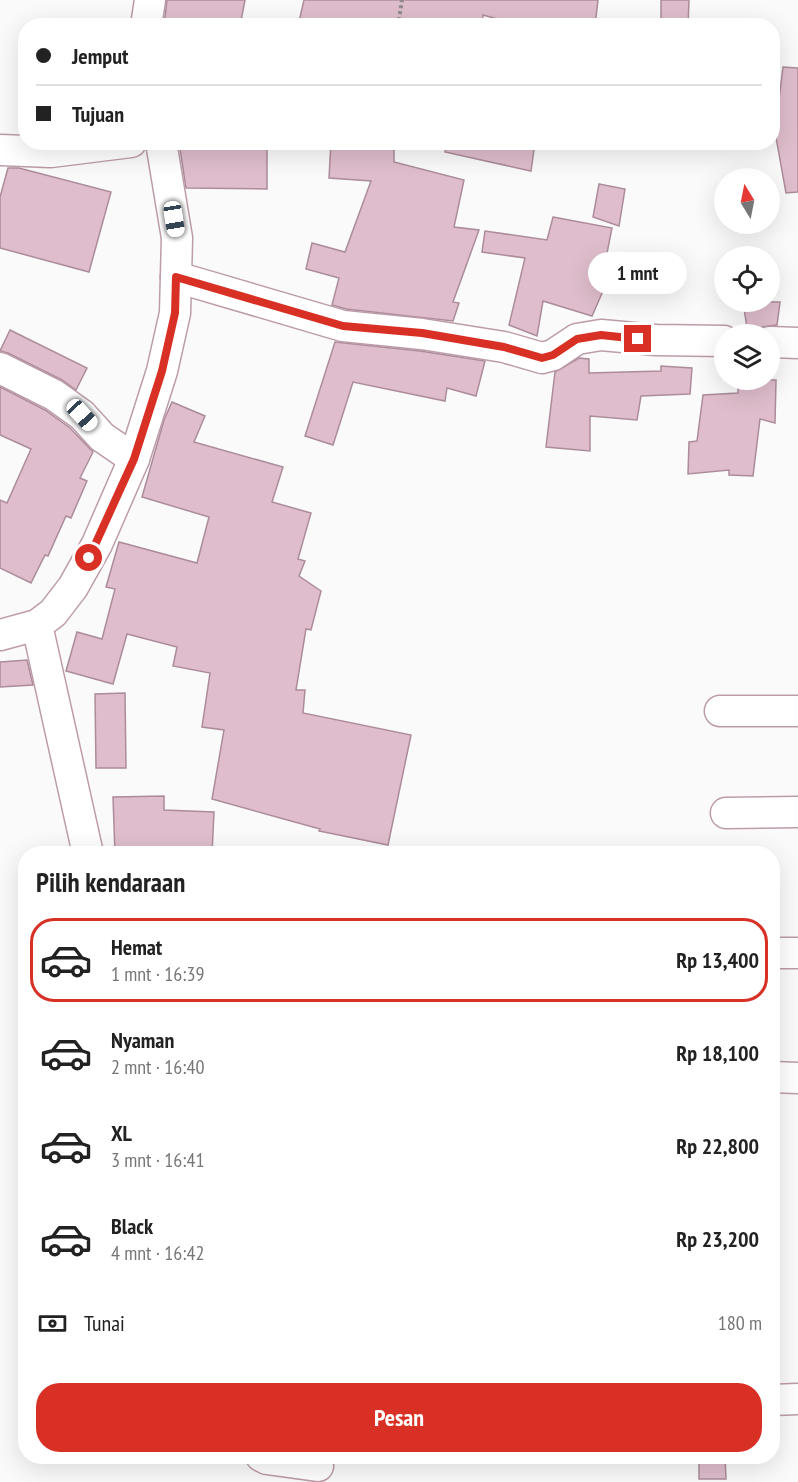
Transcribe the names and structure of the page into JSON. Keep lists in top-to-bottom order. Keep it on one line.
{"north":"top","page":{"banner":["Jemput","Tujuan"],"bubble":"1 mnt","heading":"Pilih kendaraan","list":[{"name":"Hemat","note":"1 mnt · 16:39","value":"Rp 13,400"},{"name":"Nyaman","note":"2 mnt · 16:40","value":"Rp 18,100"},{"name":"XL","note":"3 mnt · 16:41","value":"Rp 22,800"},{"name":"Black","note":"4 mnt · 16:42","value":"Rp 23,200"}],"pay":["Tunai","180 m"],"buttons":"Pesan"}}
